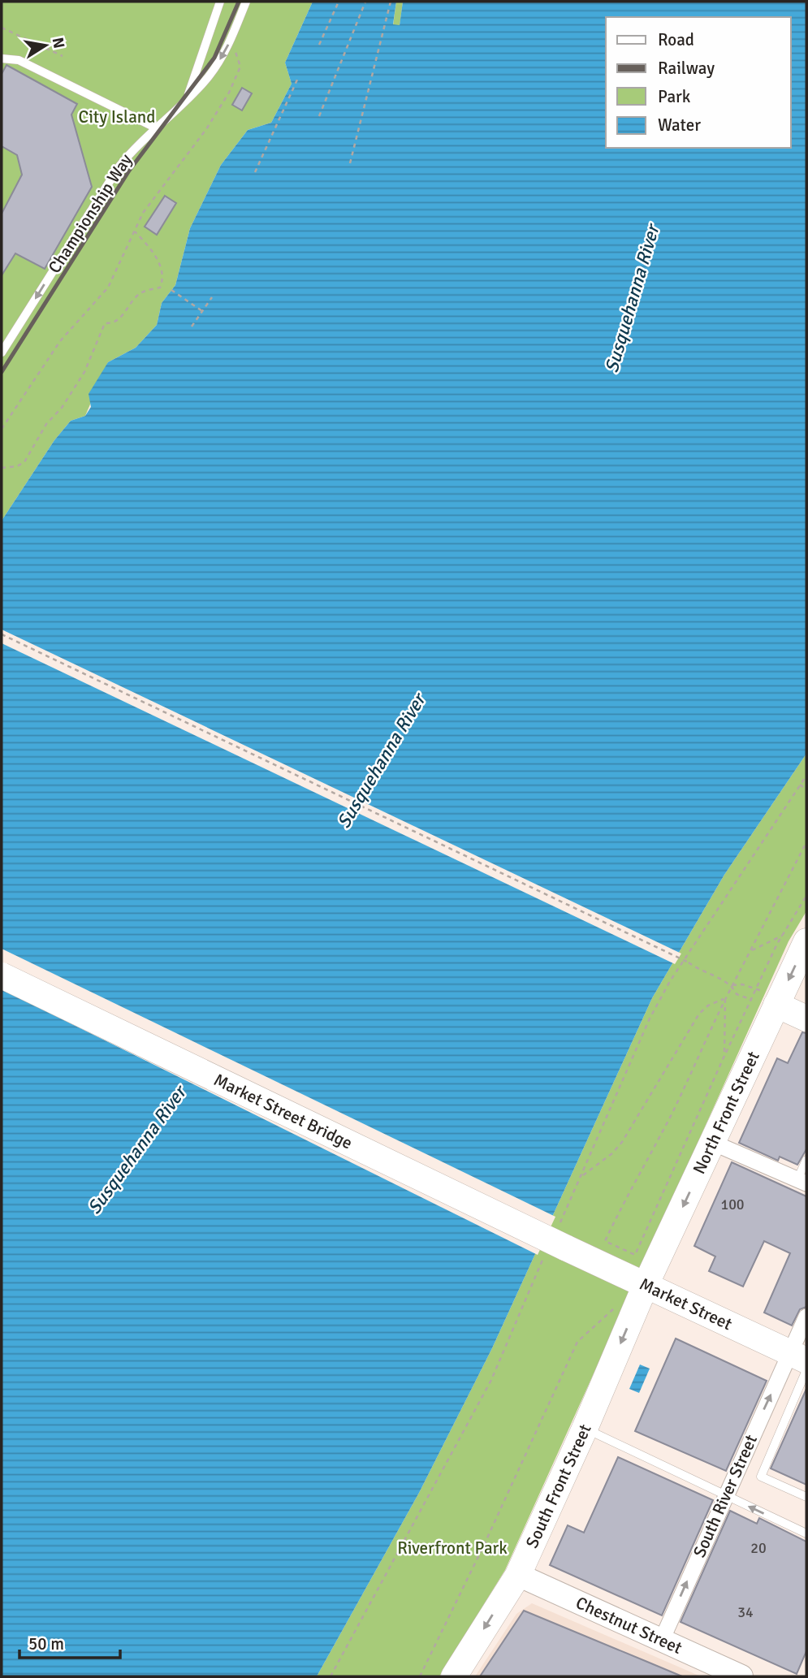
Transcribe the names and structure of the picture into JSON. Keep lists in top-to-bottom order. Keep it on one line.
{"streets":{"main road":["Market Street Bridge","North Front Street","Market Street","South Front Street","Chestnut Street"],"street":["South River Street"],"lane":["Championship Way"]},"crossings":[["Market Street Bridge","Market Street"],["North Front Street","Market Street"],["North Front Street","South Front Street"],["Market Street","South Front Street"],["Market Street","South River Street"],["South Front Street","Chestnut Street"],["South River Street","Chestnut Street"]],"one_way":["Championship Way","North Front Street","South Front Street","South River Street"],"water":["Susquehanna River"],"parks":["City Island","Riverfront Park"],"house_numbers":["100","20","34"],"legend":["Road","Railway","Park","Water"],"scale_bar":"50 m","north":"right"}
